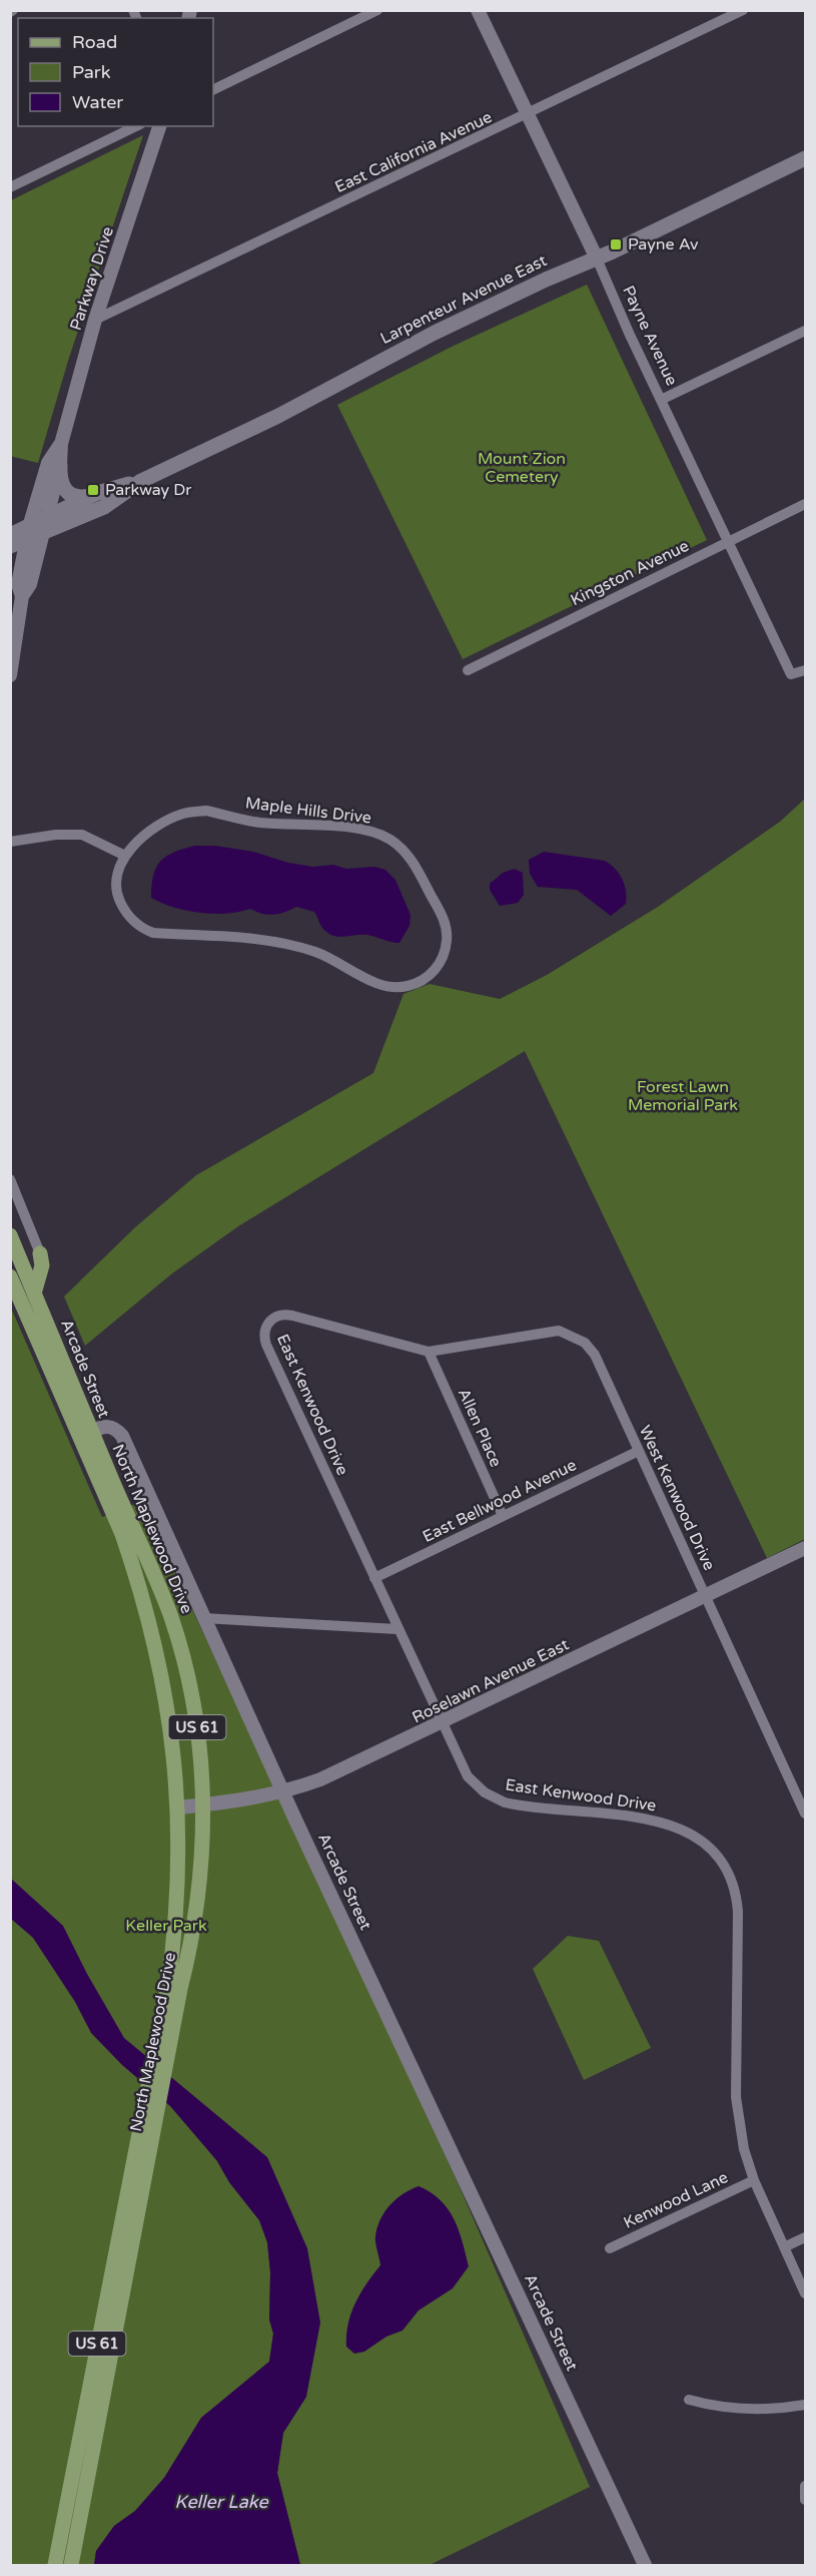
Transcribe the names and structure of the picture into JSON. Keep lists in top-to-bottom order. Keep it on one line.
{"streets":{"main road":["Larpenteur Avenue East","Arcade Street","North Maplewood Drive","US 61"],"street":["East California Avenue","Parkway Drive","Payne Avenue","Kingston Avenue","Maple Hills Drive","East Kenwood Drive","Allen Place","West Kenwood Drive","East Bellwood Avenue","Roselawn Avenue East","Kenwood Lane"]},"crossings":[["East California Avenue","Parkway Drive"],["East California Avenue","Payne Avenue"],["Parkway Drive","Larpenteur Avenue East"],["Larpenteur Avenue East","Payne Avenue"],["Payne Avenue","Kingston Avenue"],["Arcade Street","North Maplewood Drive"],["Arcade Street","Roselawn Avenue East"],["East Kenwood Drive","Allen Place"],["East Kenwood Drive","West Kenwood Drive"],["East Kenwood Drive","East Bellwood Avenue"],["East Kenwood Drive","Roselawn Avenue East"],["East Kenwood Drive","Kenwood Lane"],["Allen Place","West Kenwood Drive"],["Allen Place","East Bellwood Avenue"],["West Kenwood Drive","East Bellwood Avenue"],["West Kenwood Drive","Roselawn Avenue East"],["North Maplewood Drive","Roselawn Avenue East"]],"water":["Keller Lake"],"parks":["Mount Zion Cemetery","Forest Lawn Memorial Park","Keller Park"],"places":{"transit":["Payne Av","Parkway Dr"]},"legend":["Road","Park","Water"]}
